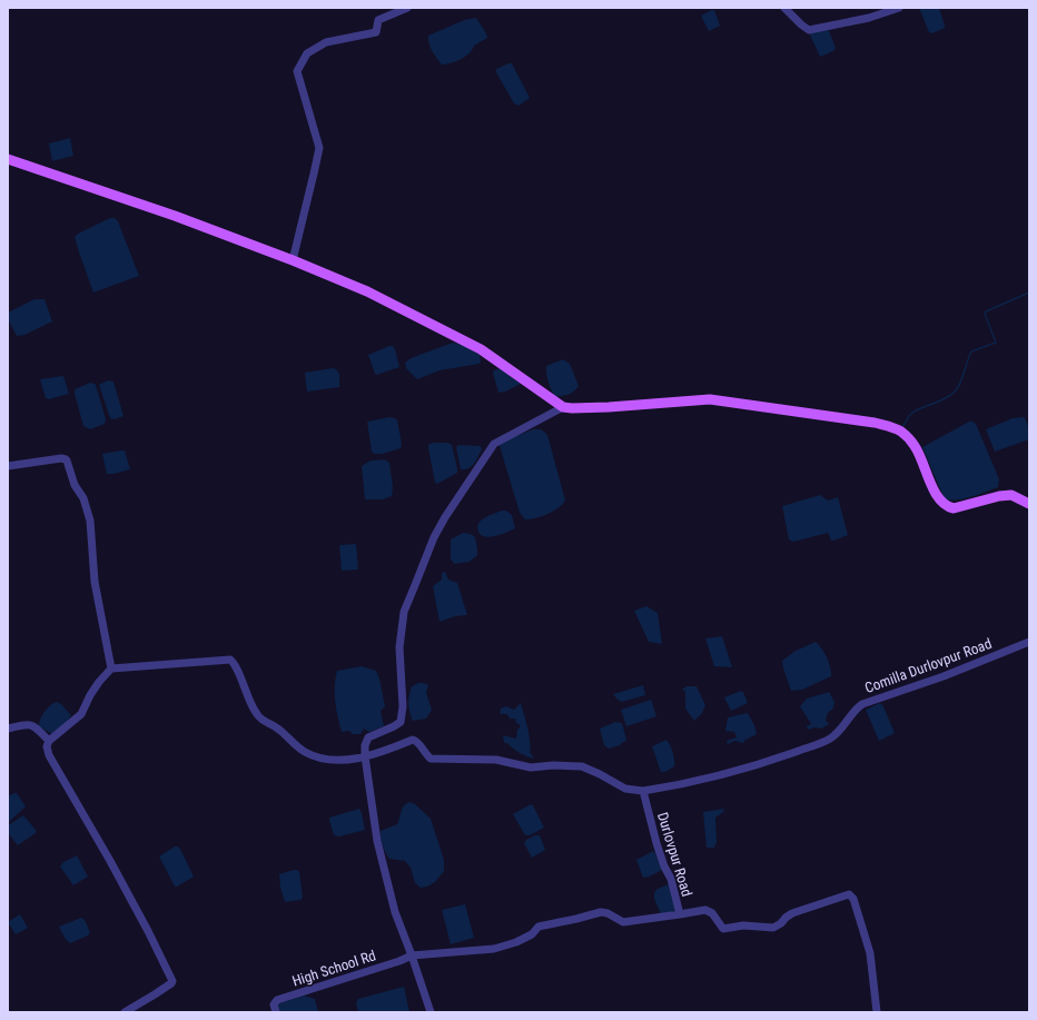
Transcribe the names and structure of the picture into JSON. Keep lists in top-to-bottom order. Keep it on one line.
{"streets":{"street":["Comilla Durlovpur Road","Durlovpur Road","High School Rd"]},"crossings":[["Comilla Durlovpur Road","Durlovpur Road"],["Durlovpur Road","High School Rd"]]}
